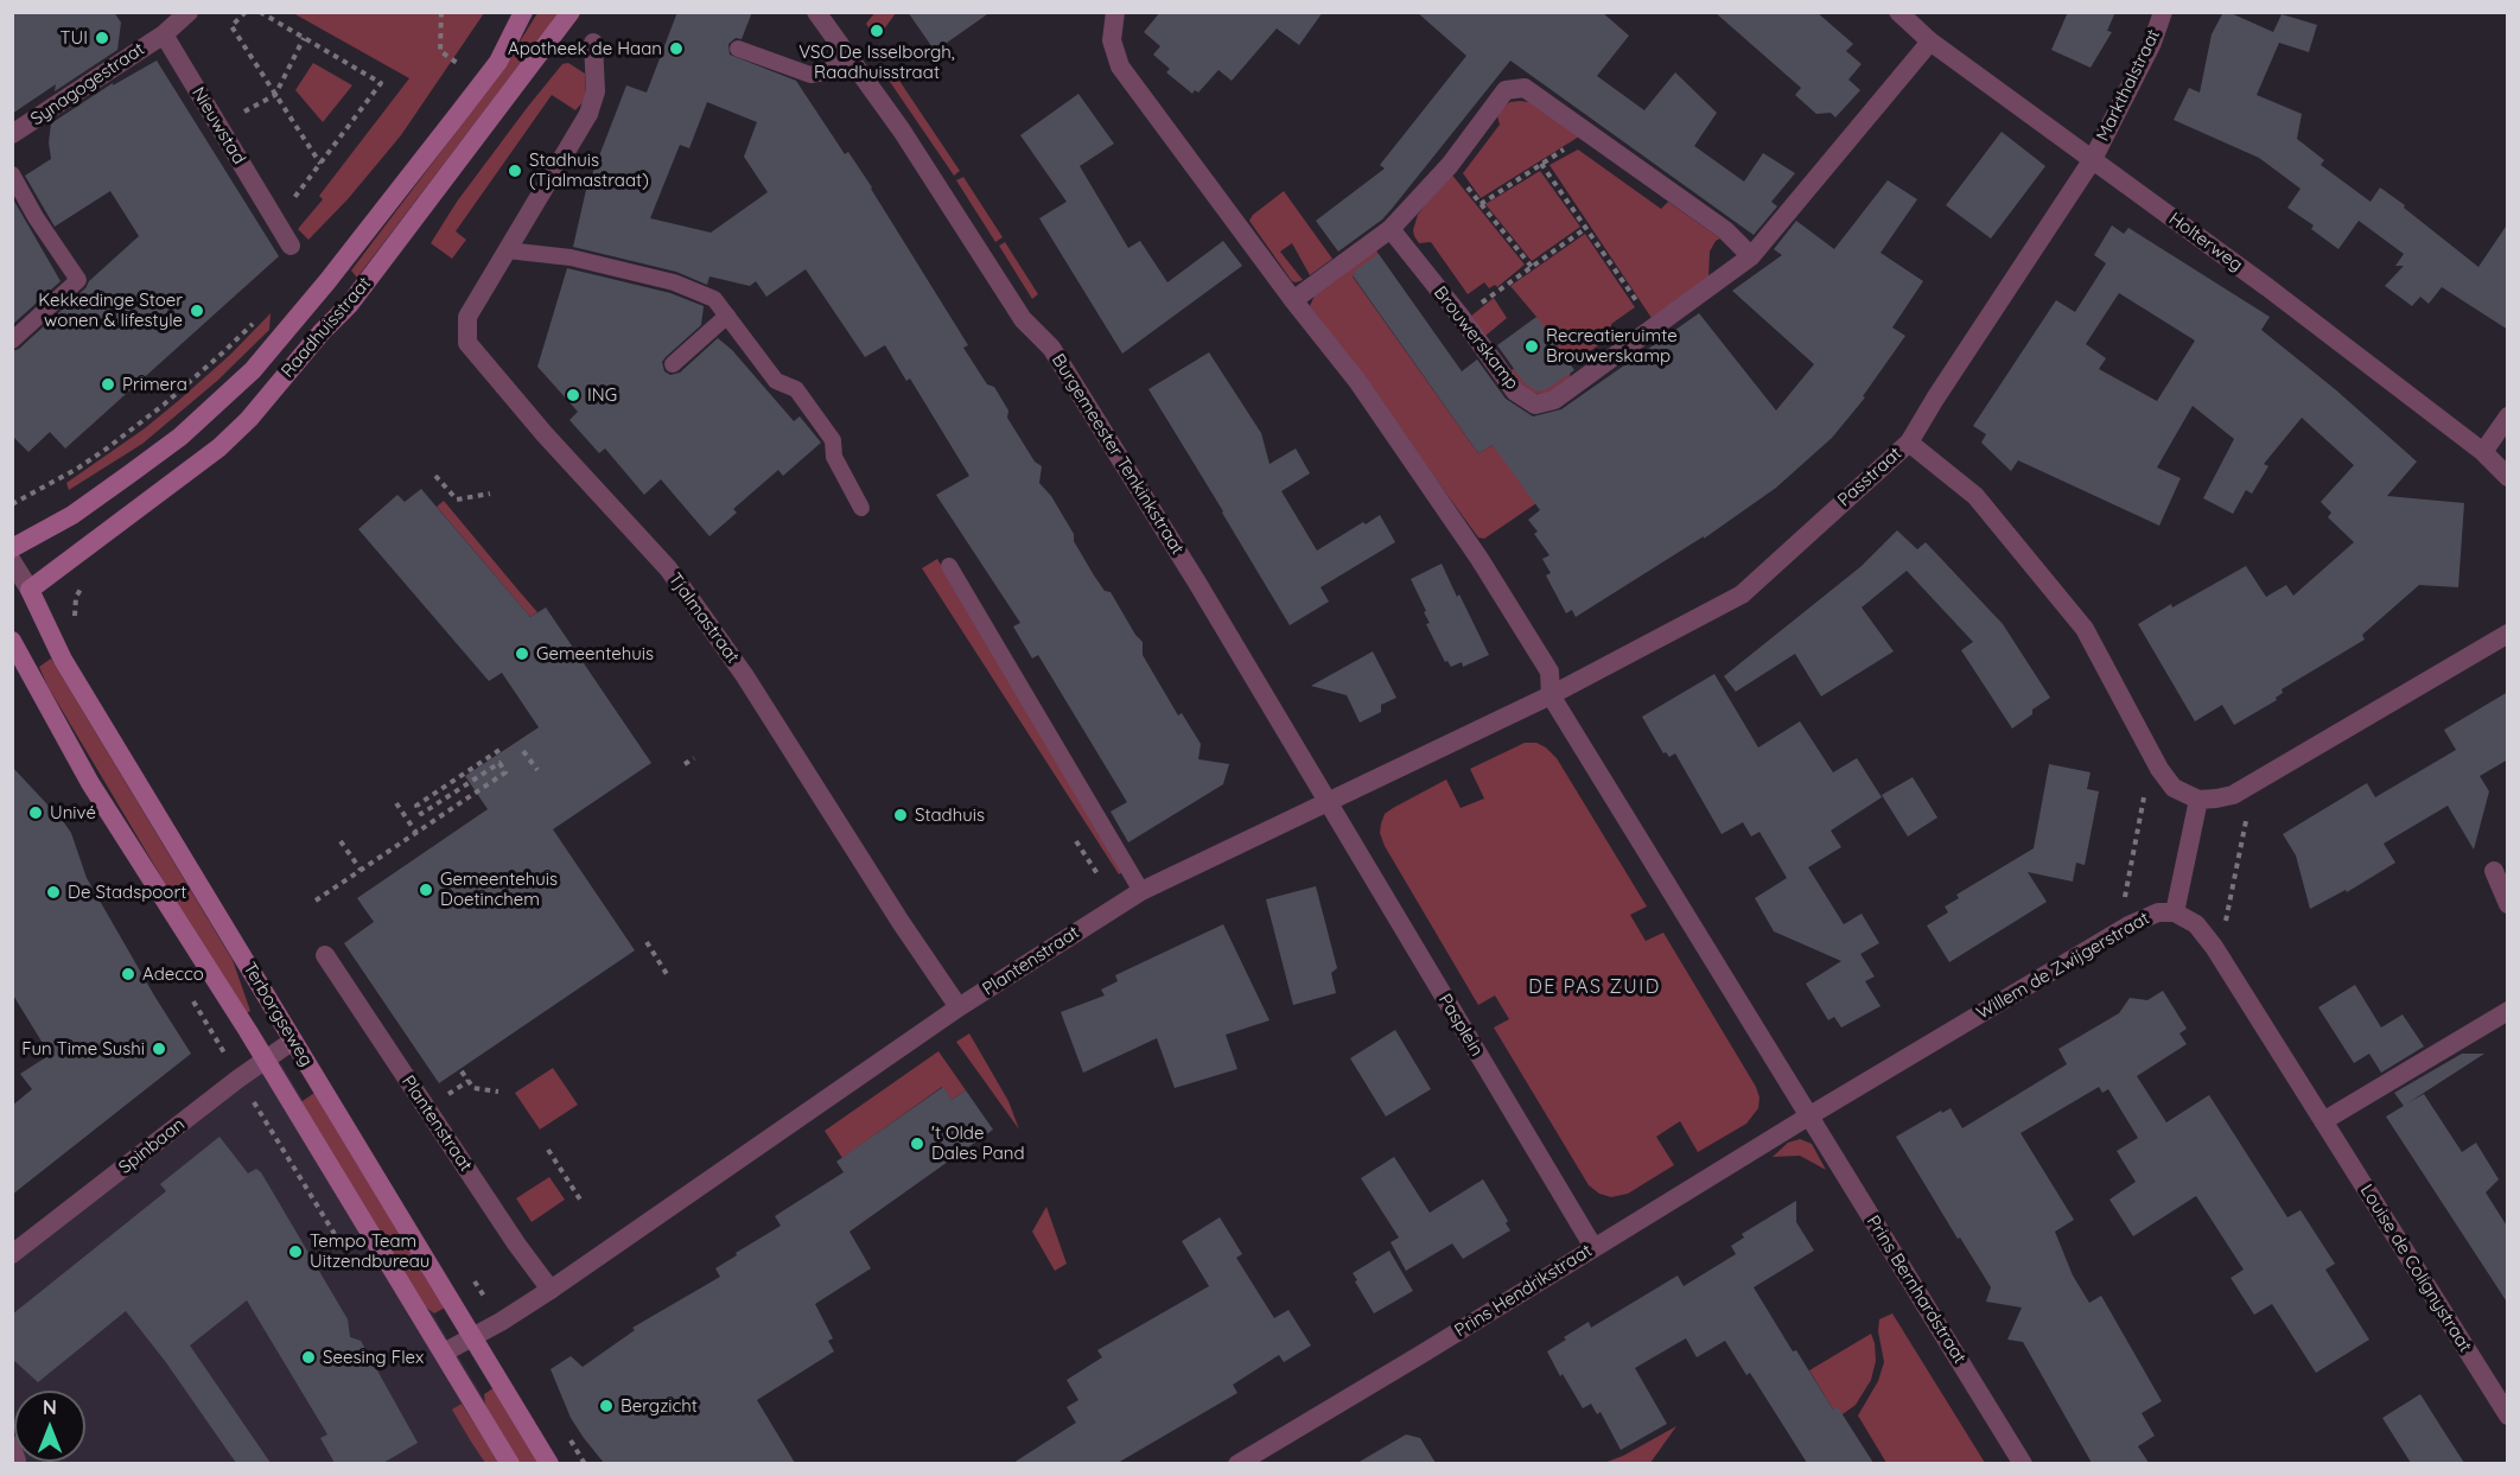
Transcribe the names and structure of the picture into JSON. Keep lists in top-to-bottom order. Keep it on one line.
{"streets":{"main road":["Raadhuisstraat","Terborgseweg"],"street":["Synagogestraat","Markthalstraat","Nieuwstad","Holterweg","Brouwerskamp","Burgemeester Tenkinkstraat","Passtraat","Tjalmastraat","Plantenstraat","Willem de Zwijgerstraat","Pasplein","Spinbaan","Louise de Colignystraat","Prins Bernhardstraat","Prins Hendrikstraat"]},"crossings":[["Synagogestraat","Nieuwstad"],["Markthalstraat","Holterweg"],["Markthalstraat","Passtraat"],["Holterweg","Brouwerskamp"],["Holterweg","Passtraat"],["Raadhuisstraat","Terborgseweg"],["Burgemeester Tenkinkstraat","Plantenstraat"],["Burgemeester Tenkinkstraat","Pasplein"],["Passtraat","Plantenstraat"],["Tjalmastraat","Plantenstraat"],["Plantenstraat","Terborgseweg"],["Plantenstraat","Pasplein"],["Willem de Zwijgerstraat","Louise de Colignystraat"],["Willem de Zwijgerstraat","Prins Bernhardstraat"],["Willem de Zwijgerstraat","Prins Hendrikstraat"],["Terborgseweg","Spinbaan"],["Pasplein","Prins Hendrikstraat"],["Prins Bernhardstraat","Prins Hendrikstraat"]],"districts":["DE PAS ZUID"],"places":["VSO De Isselborgh, Raadhuisstraat","TUI","Apotheek de Haan","Stadhuis (Tjalmastraat)","Kekkedinge Stoer wonen & lifestyle","Recreatieruimte Brouwerskamp","Primera","ING","Gemeentehuis","Univé","Stadhuis","Gemeentehuis Doetinchem","De Stadspoort","Adecco","Fun Time Sushi","'t Olde Dales Pand","Tempo Team Uitzendbureau","Seesing Flex","Bergzicht"],"north":"top"}
